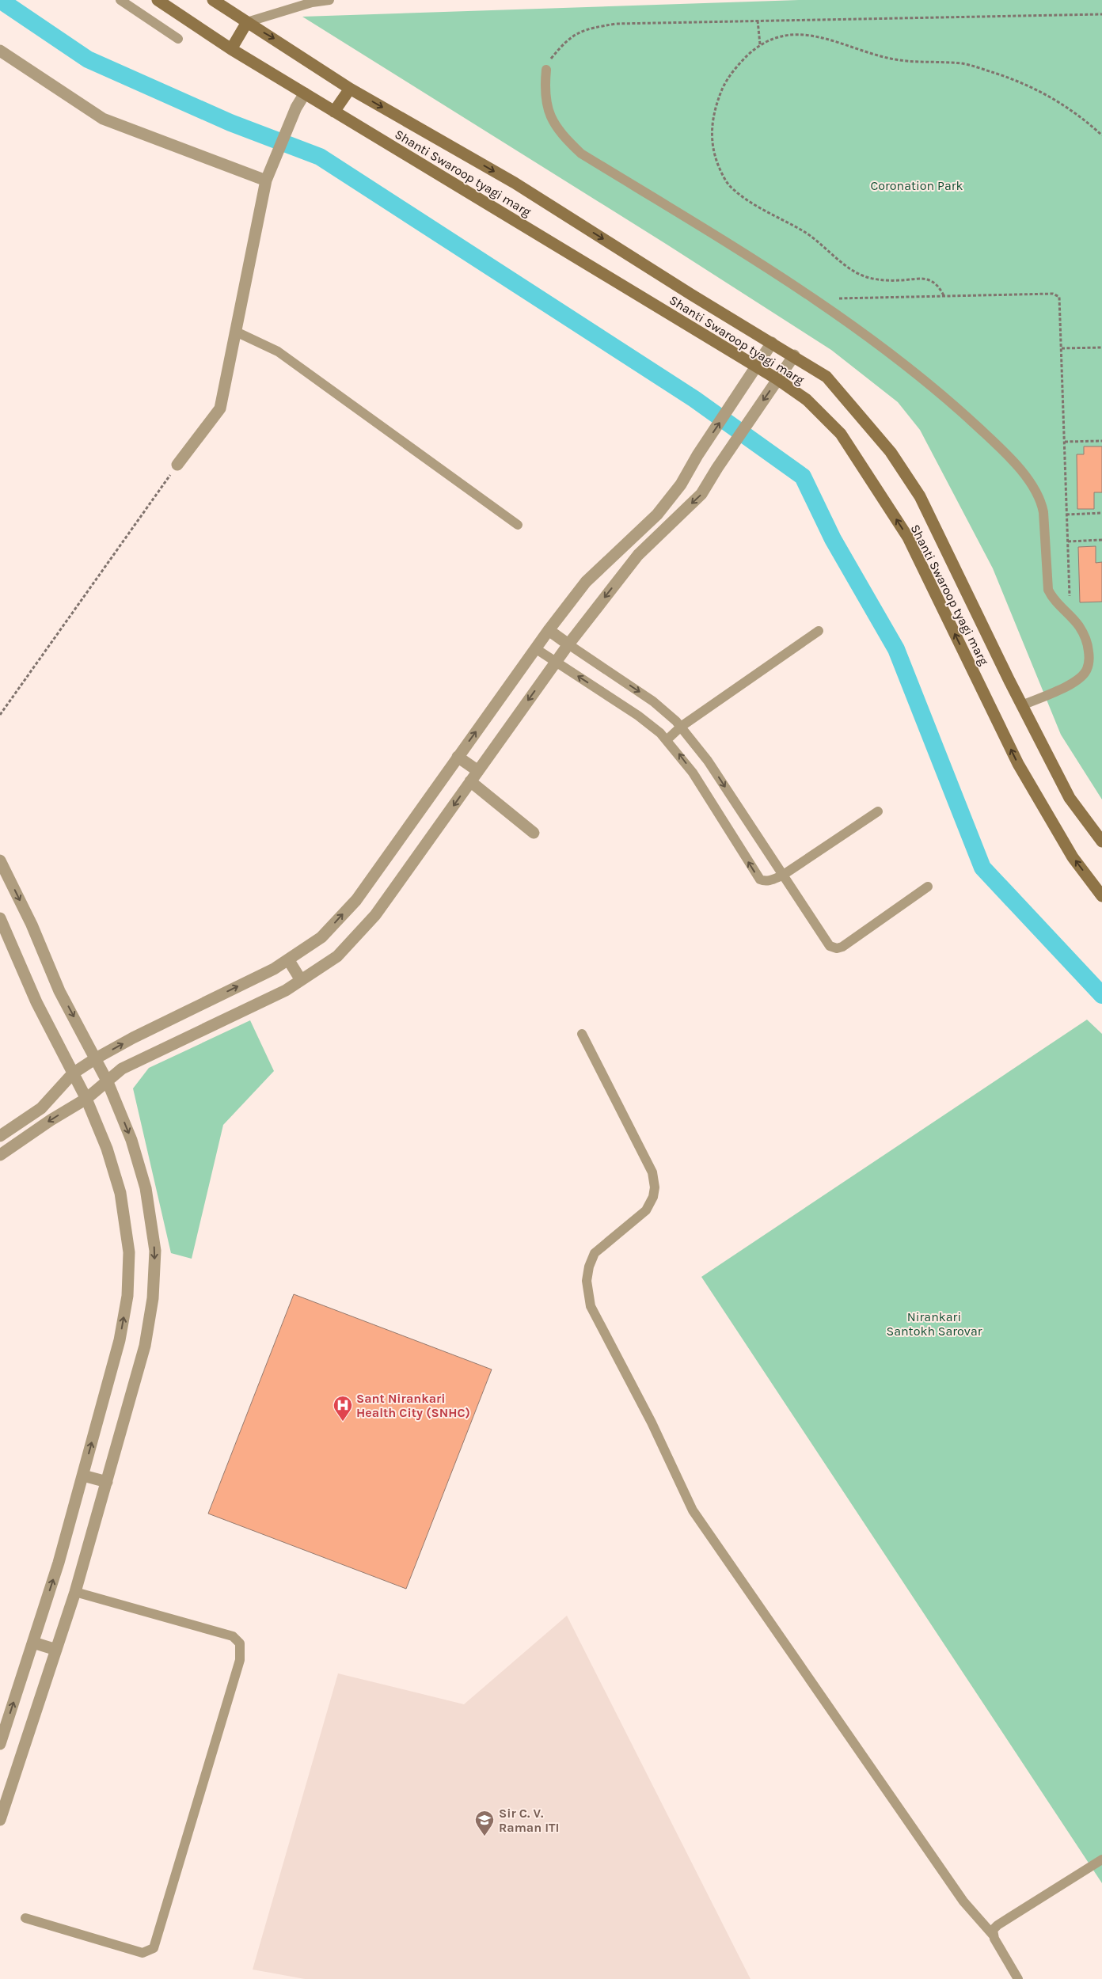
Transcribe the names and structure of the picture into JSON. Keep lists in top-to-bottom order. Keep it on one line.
{"streets":{"main road":["Shanti Swaroop tyagi marg"]},"parks":["Coronation Park","Nirankari Santokh Sarovar"],"places":{"hospital":["Sant Nirankari Health City (SNHC)"],"school or university":["Sir C. V. Raman ITI"]}}
